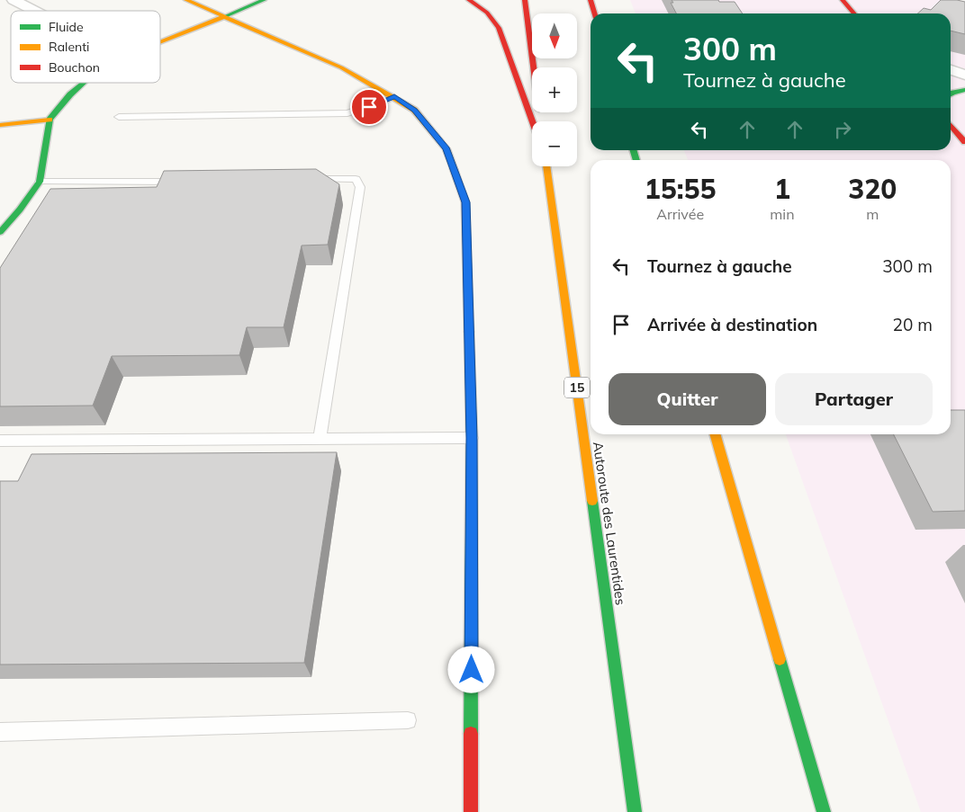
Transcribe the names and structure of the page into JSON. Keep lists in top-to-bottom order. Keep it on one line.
{"streets":{"main road":["15","Autoroute des Laurentides"]},"legend":["Fluide","Ralenti","Bouchon"],"north":"bottom","page":{"map_buttons":["+","−"],"turn":["300 m","Tournez à gauche"],"eta":["15:55","Arrivée","1","min","320","m"],"list":[{"name":"Tournez à gauche","value":"300 m"},{"name":"Arrivée à destination","value":"20 m"}],"buttons":["Quitter","Partager"]}}
